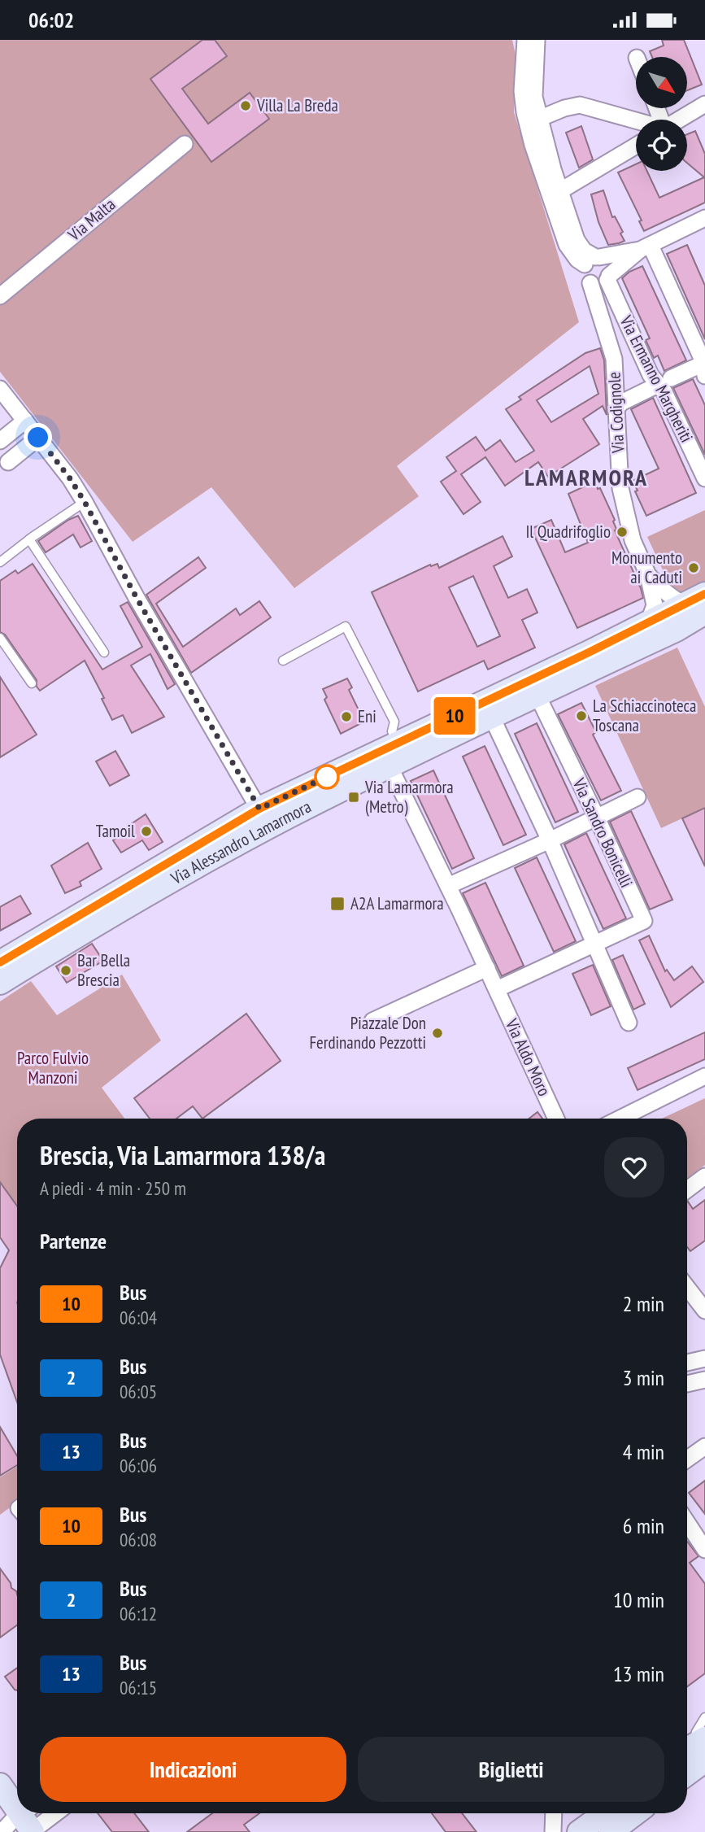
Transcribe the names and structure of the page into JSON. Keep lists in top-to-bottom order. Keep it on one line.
{"streets":{"main road":["Via Alessandro Lamarmora"],"street":["Via Malta","Via Ermanno Margheriti","Via Codignole","Via Sandro Bonicelli","Via Aldo Moro"]},"crossings":[["Via Ermanno Margheriti","Via Codignole"],["Via Codignole","Via Alessandro Lamarmora"],["Via Sandro Bonicelli","Via Alessandro Lamarmora"],["Via Alessandro Lamarmora","Via Aldo Moro"]],"districts":["LAMARMORA"],"parks":["Parco Fulvio Manzoni"],"places":{"other":["Villa La Breda","Il Quadrifoglio","Monumento ai Caduti","La Schiaccinoteca Toscana","Eni","Tamoil","Bar Bella Brescia","Piazzale Don Ferdinando Pezzotti"],"transit":["Via Lamarmora (Metro)","A2A Lamarmora"]},"lines":["bus line 10"],"north":"bottom right","page":{"status":"06:02","on_map":"10","heading":[["Brescia, Via Lamarmora 138/a","A piedi · 4 min · 250 m"],"Partenze"],"list":[{"mark":"10","name":"Bus","note":"06:04","value":"2 min"},{"mark":"2","name":"Bus","note":"06:05","value":"3 min"},{"mark":"13","name":"Bus","note":"06:06","value":"4 min"},{"mark":"10","name":"Bus","note":"06:08","value":"6 min"},{"mark":"2","name":"Bus","note":"06:12","value":"10 min"},{"mark":"13","name":"Bus","note":"06:15","value":"13 min"}],"buttons":["Indicazioni","Biglietti"]}}
